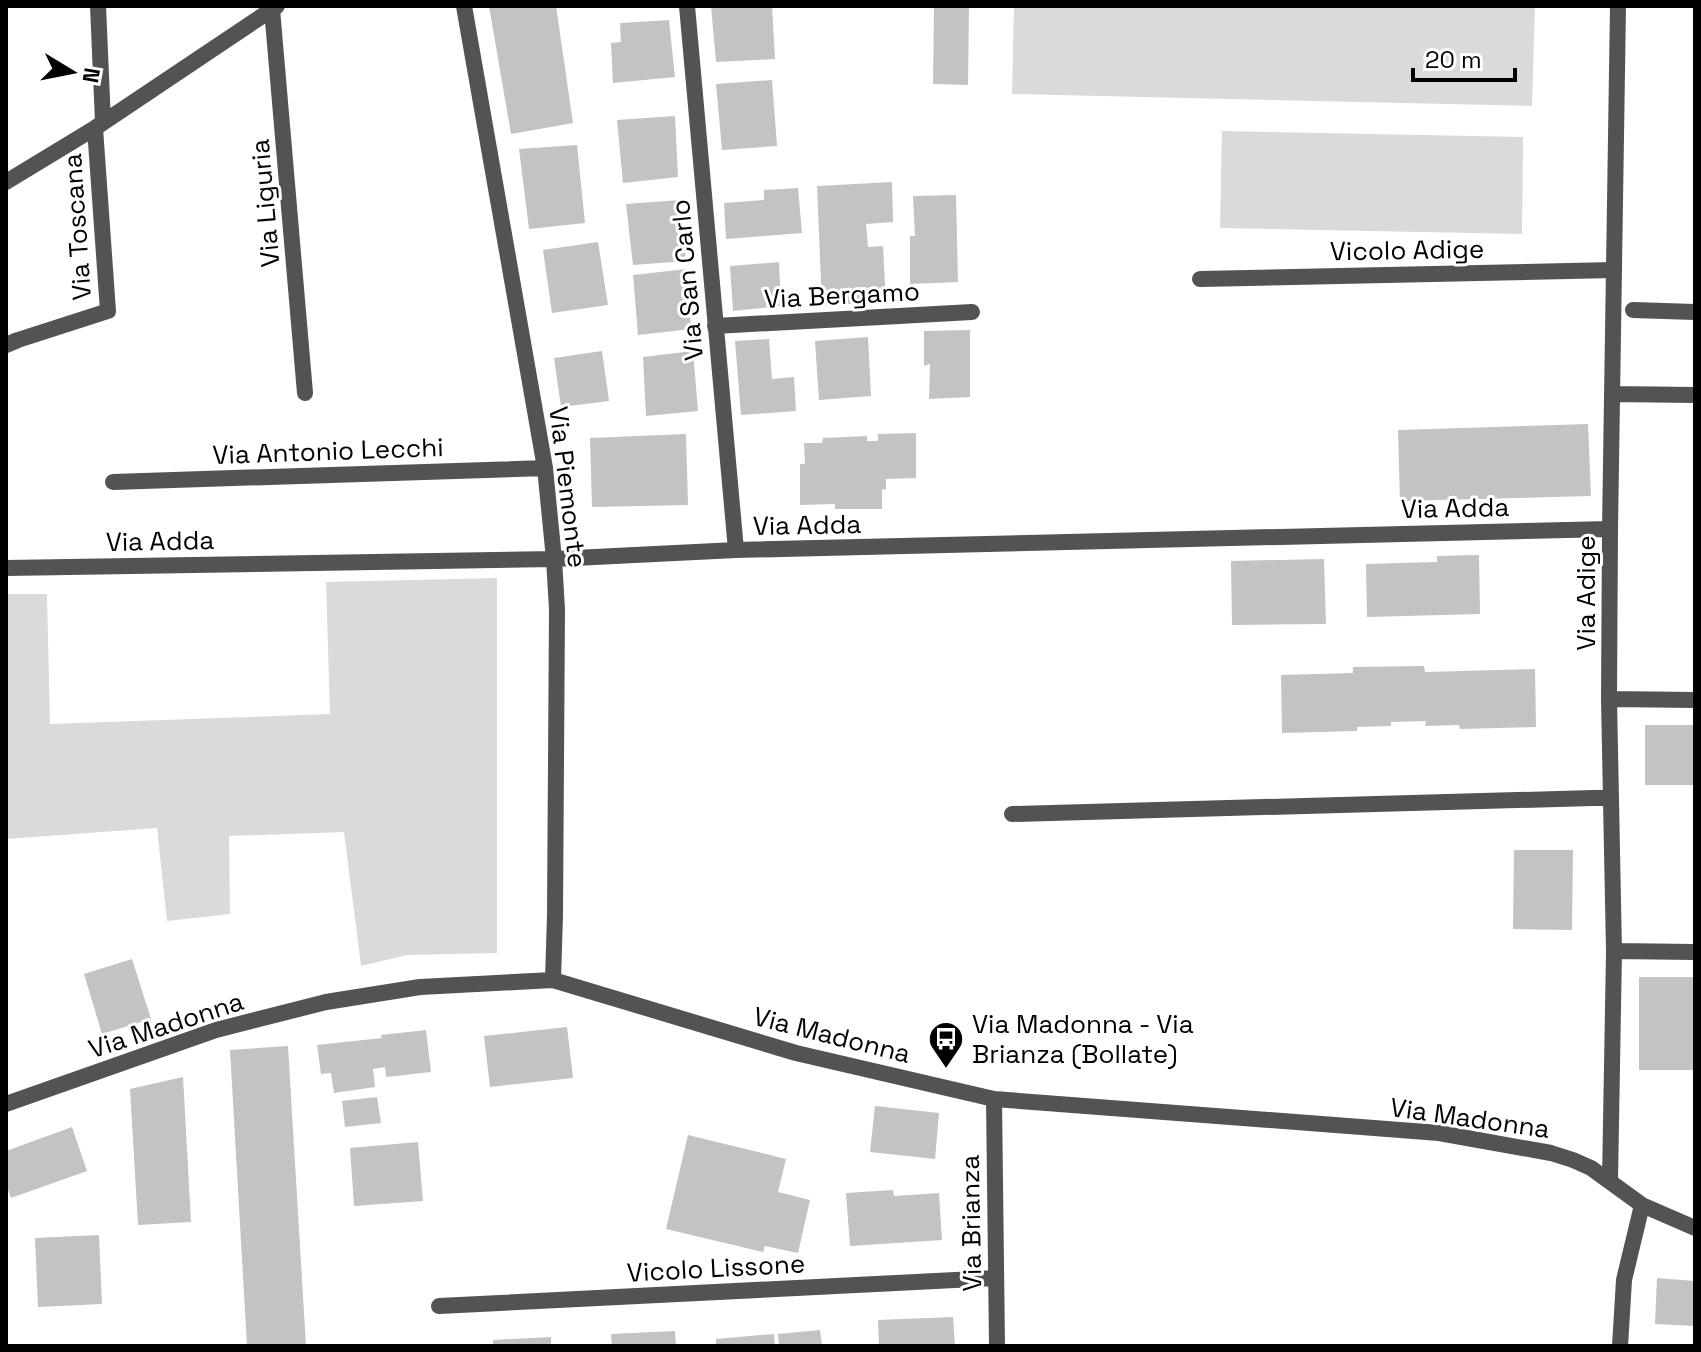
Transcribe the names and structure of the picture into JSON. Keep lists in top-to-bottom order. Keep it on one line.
{"streets":{"street":["Via Liguria","Via Toscana","Vicolo Adige","Via San Carlo","Via Bergamo","Via Antonio Lecchi","Via Piemonte","Via Adda","Via Adige","Via Madonna","Via Brianza","Vicolo Lissone"]},"crossings":[["Vicolo Adige","Via Adige"],["Via San Carlo","Via Bergamo"],["Via San Carlo","Via Adda"],["Via Antonio Lecchi","Via Piemonte"],["Via Piemonte","Via Adda"],["Via Piemonte","Via Madonna"],["Via Adda","Via Adige"],["Via Adige","Via Madonna"],["Via Madonna","Via Brianza"],["Via Brianza","Vicolo Lissone"]],"places":{"bus stop":["Via Madonna - Via Brianza (Bollate)"]},"scale_bar":"20 m","north":"right"}
